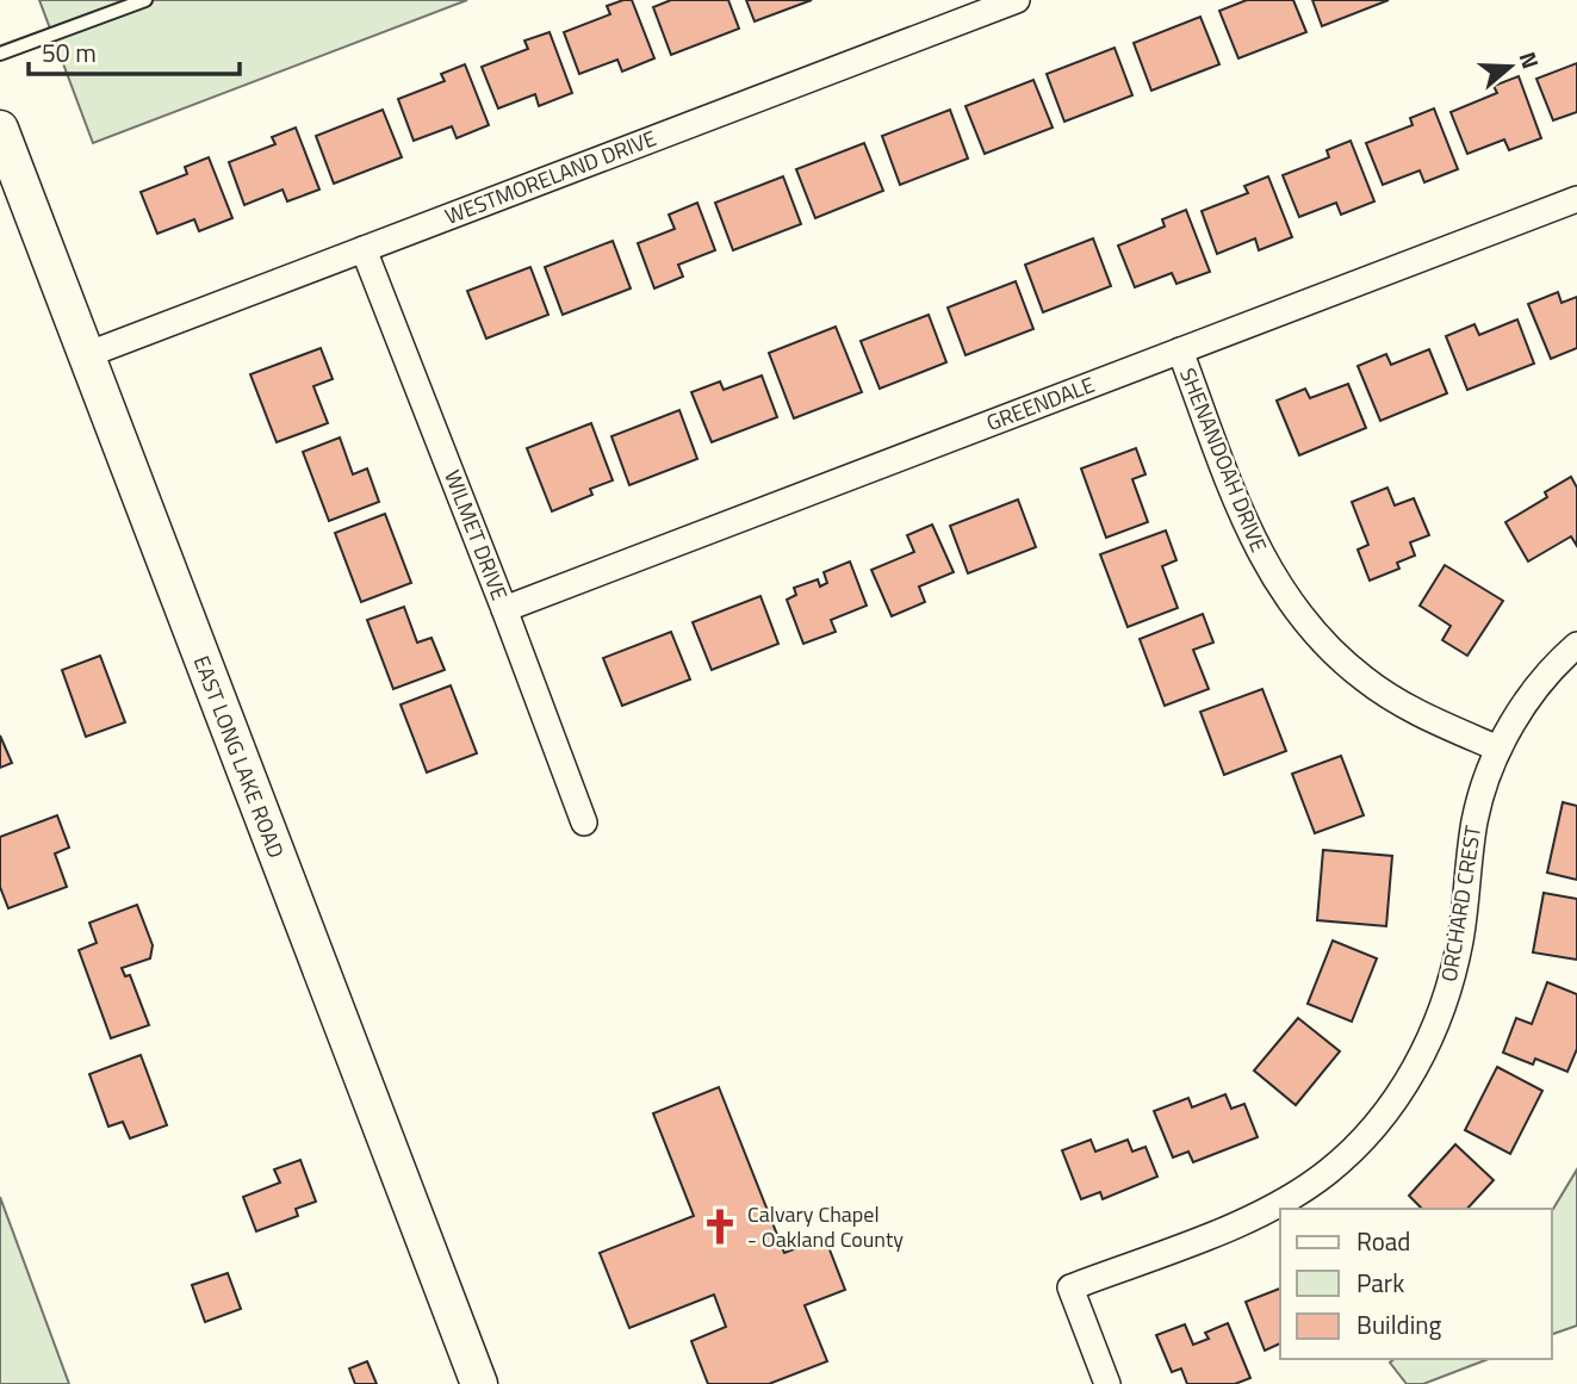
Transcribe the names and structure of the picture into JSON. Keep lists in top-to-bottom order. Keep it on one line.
{"streets":{"main road":["EAST LONG LAKE ROAD"],"street":["WESTMORELAND DRIVE","GREENDALE","SHENANDOAH DRIVE","WILMET DRIVE","ORCHARD CREST"]},"crossings":[["WESTMORELAND DRIVE","WILMET DRIVE"],["WESTMORELAND DRIVE","EAST LONG LAKE ROAD"],["GREENDALE","SHENANDOAH DRIVE"],["GREENDALE","WILMET DRIVE"],["SHENANDOAH DRIVE","ORCHARD CREST"]],"places":{"church":["Calvary Chapel - Oakland County"]},"legend":["Road","Park","Building"],"scale_bar":"50 m","north":"right"}
